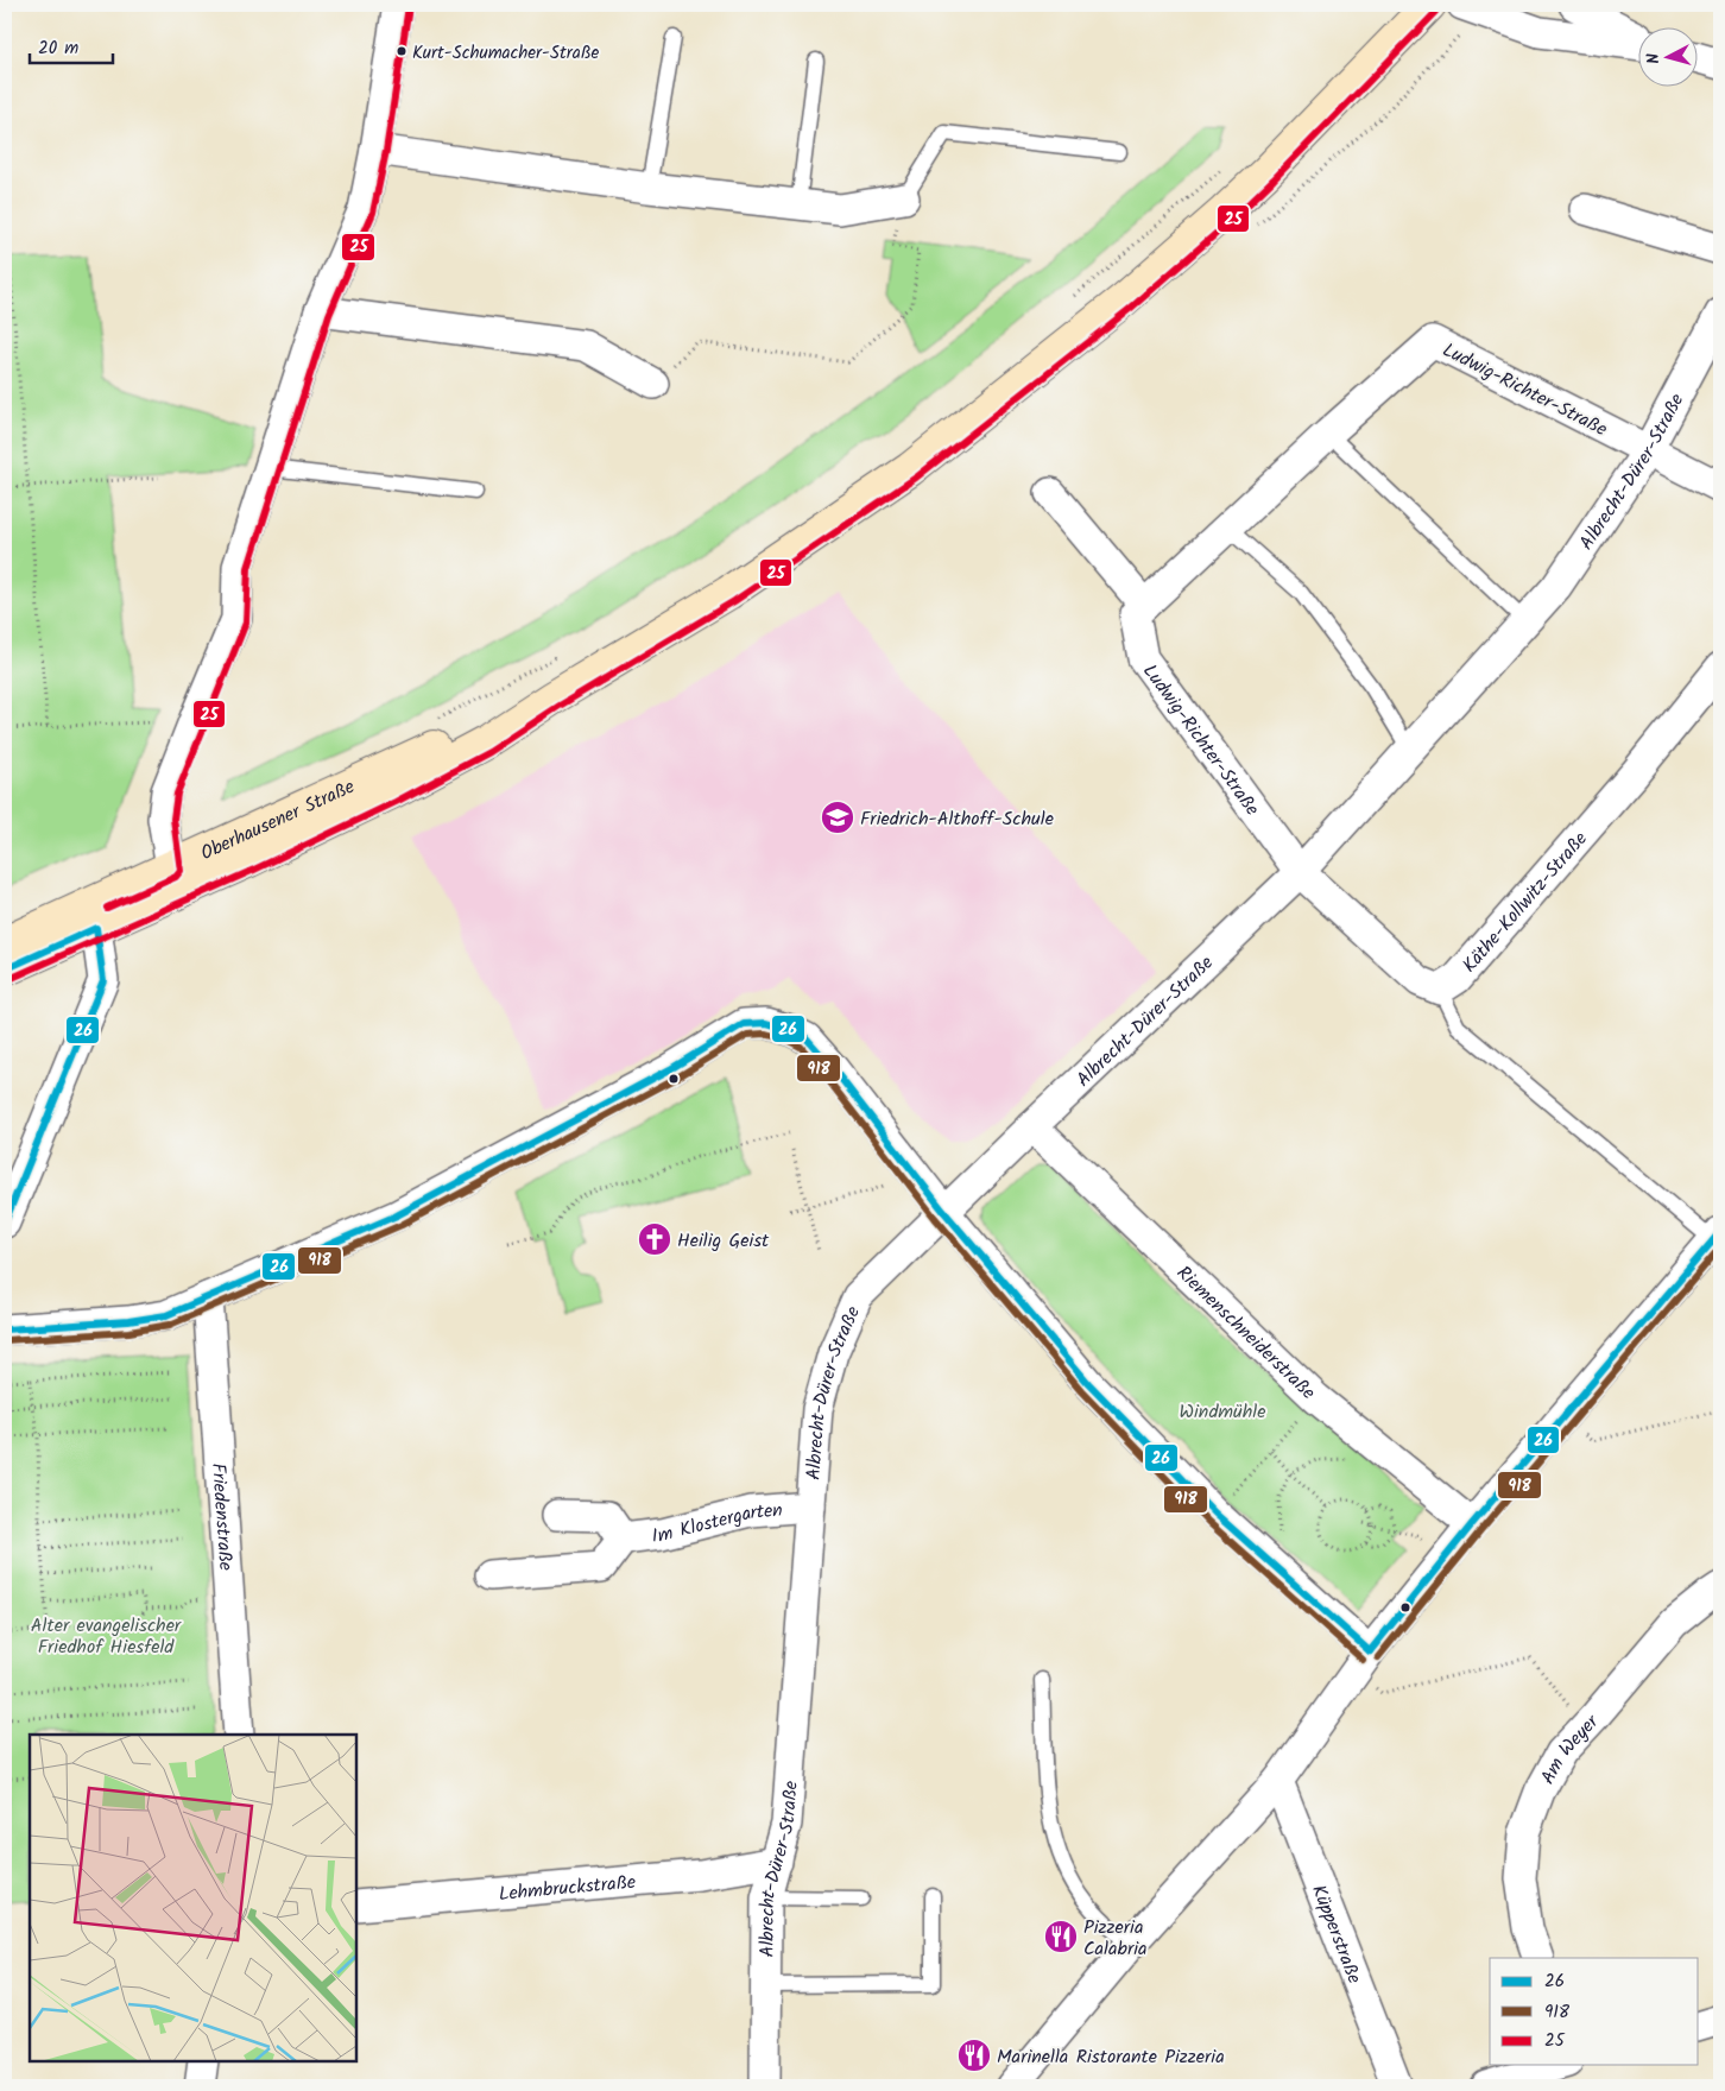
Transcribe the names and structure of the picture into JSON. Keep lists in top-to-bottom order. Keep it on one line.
{"streets":{"main road":["Oberhausener Straße"],"street":["Ludwig-Richter-Straße","Albrecht-Dürer-Straße","Käthe-Kollwitz-Straße","Riemenschneiderstraße","Friedenstraße","Im Klostergarten","Am Weyer","Lehmbruckstraße","Küpperstraße"]},"crossings":[["Ludwig-Richter-Straße","Albrecht-Dürer-Straße"],["Albrecht-Dürer-Straße","Riemenschneiderstraße"],["Albrecht-Dürer-Straße","Im Klostergarten"],["Albrecht-Dürer-Straße","Lehmbruckstraße"]],"parks":["Windmühle","Alter evangelischer Friedhof Hiesfeld"],"places":{"other":["Kurt-Schumacher-Straße"],"school or university":["Friedrich-Althoff-Schule"],"church":["Heilig Geist"],"restaurant":["Pizzeria Calabria","Marinella Ristorante Pizzeria"]},"lines":["transit line 25","transit line 26","transit line 918"],"legend":["26","918","25"],"scale_bar":"20 m","north":"left"}
